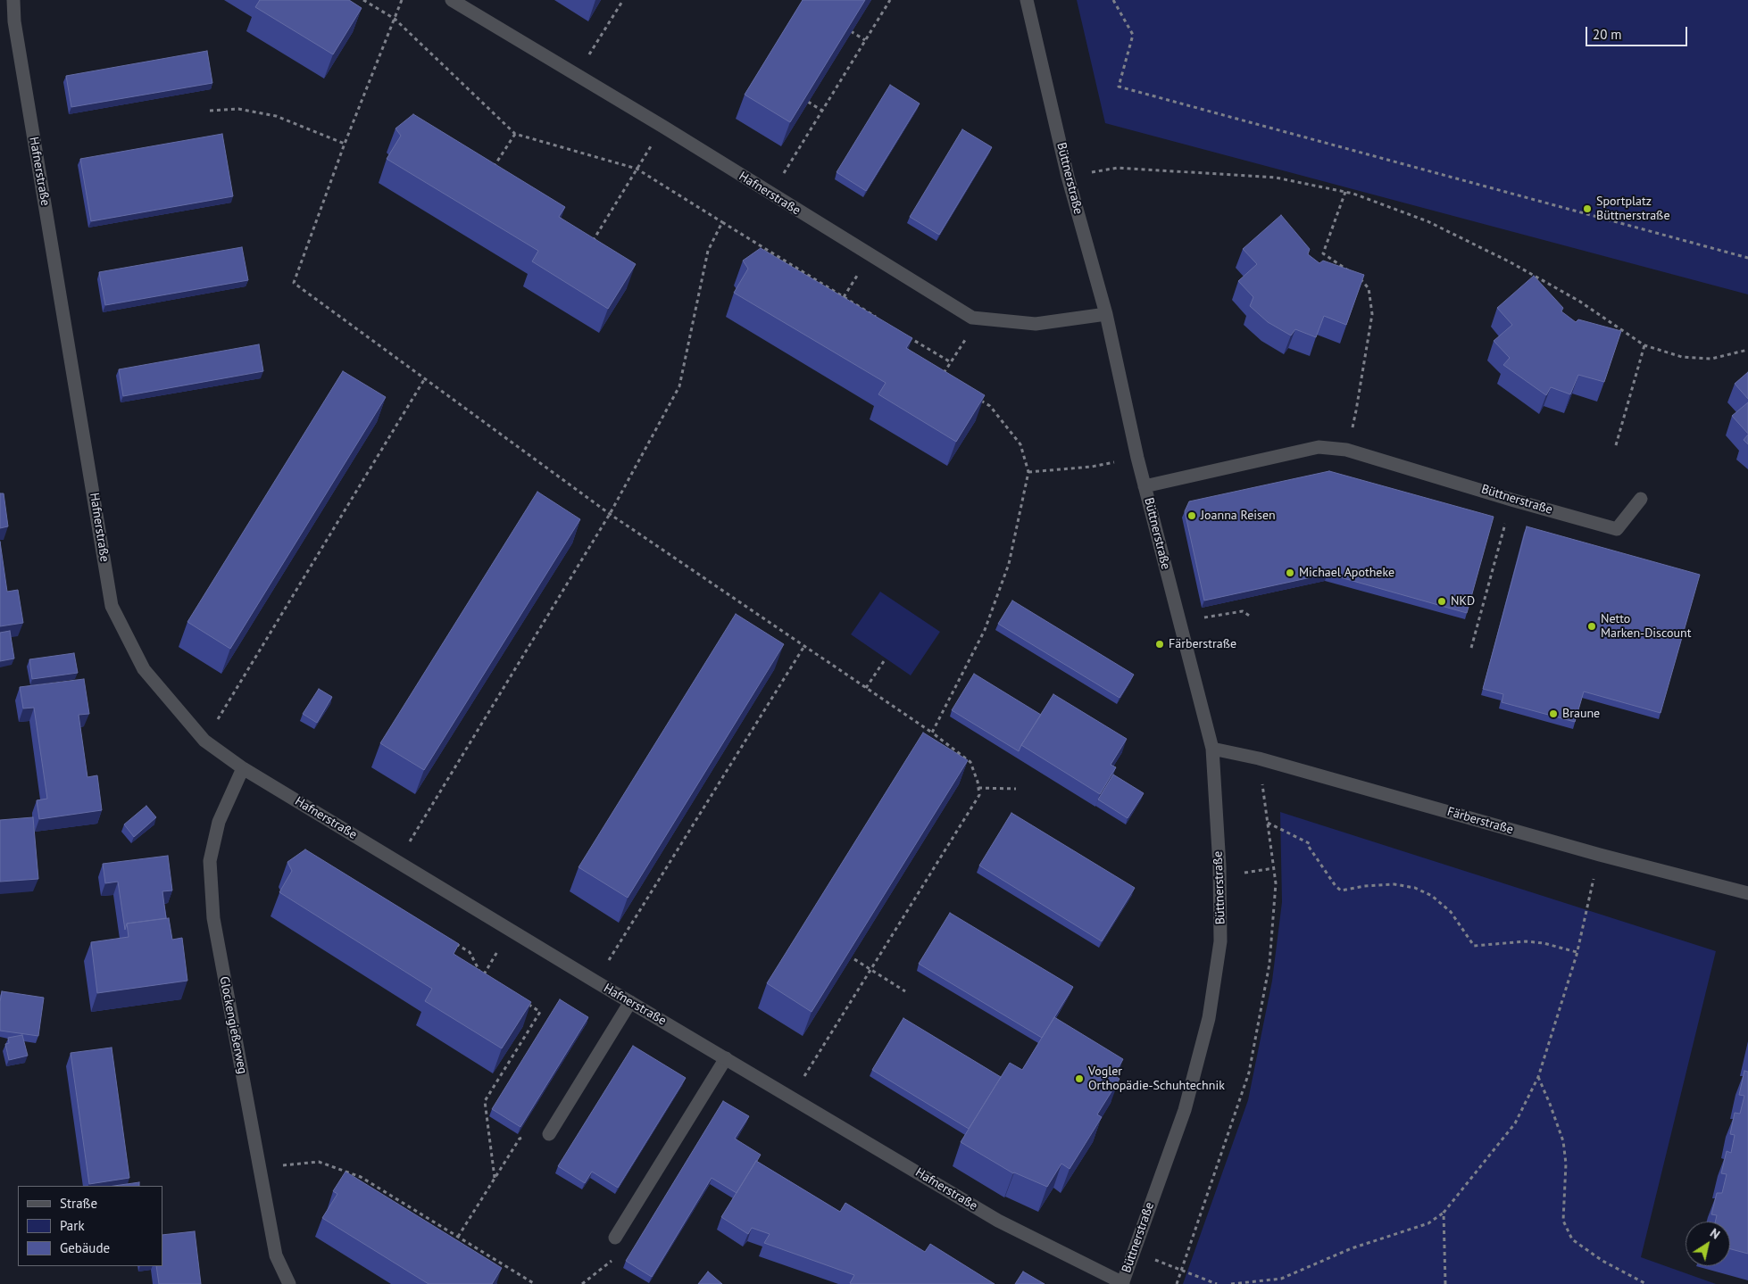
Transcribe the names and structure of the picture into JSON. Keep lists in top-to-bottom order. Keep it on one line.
{"streets":{"street":["Hafnerstraße","Büttnerstraße","Färberstraße","Glockengießerweg"]},"crossings":[["Hafnerstraße","Büttnerstraße"],["Hafnerstraße","Glockengießerweg"],["Büttnerstraße","Färberstraße"]],"places":["Sportplatz Büttnerstraße","Joanna Reisen","Michael Apotheke","NKD","Netto Marken-Discount","Färberstraße","Braune","Vogler Orthopädie-Schuhtechnik"],"legend":["Straße","Park","Gebäude"],"scale_bar":"20 m","north":"top right"}
